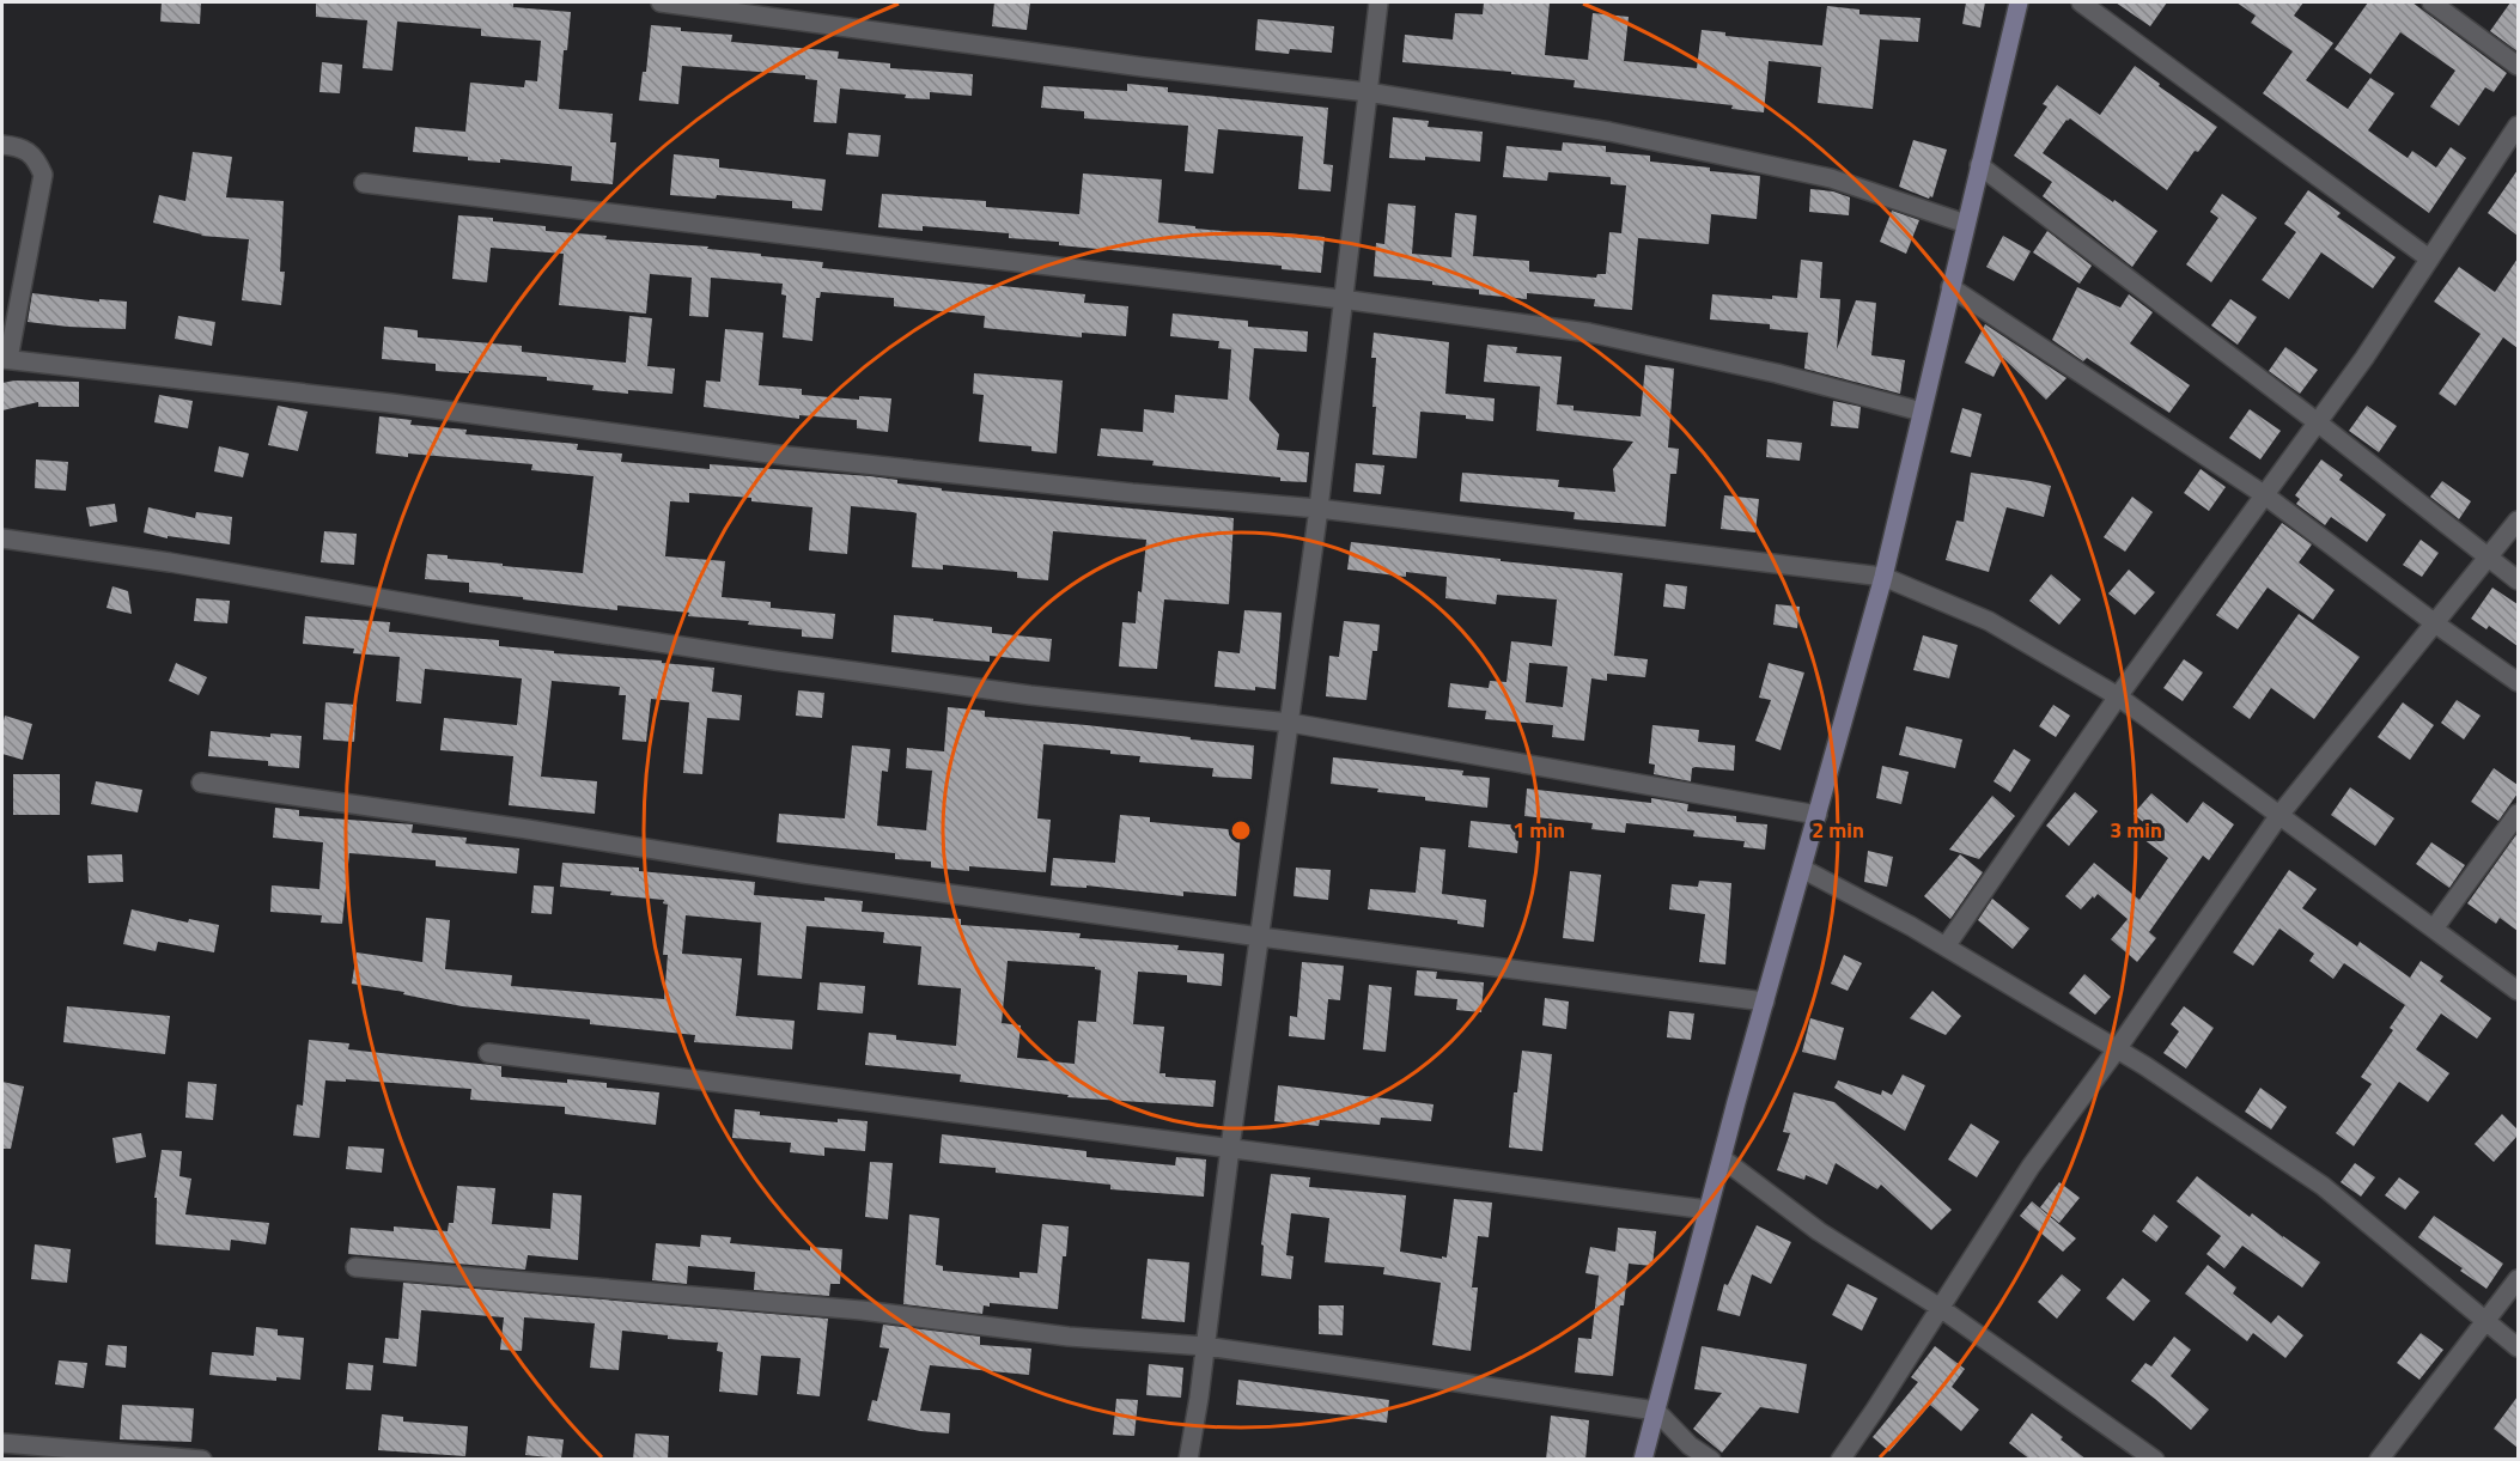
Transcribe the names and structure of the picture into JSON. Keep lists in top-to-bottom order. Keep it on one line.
{"rings":["1 min","2 min","3 min"]}
